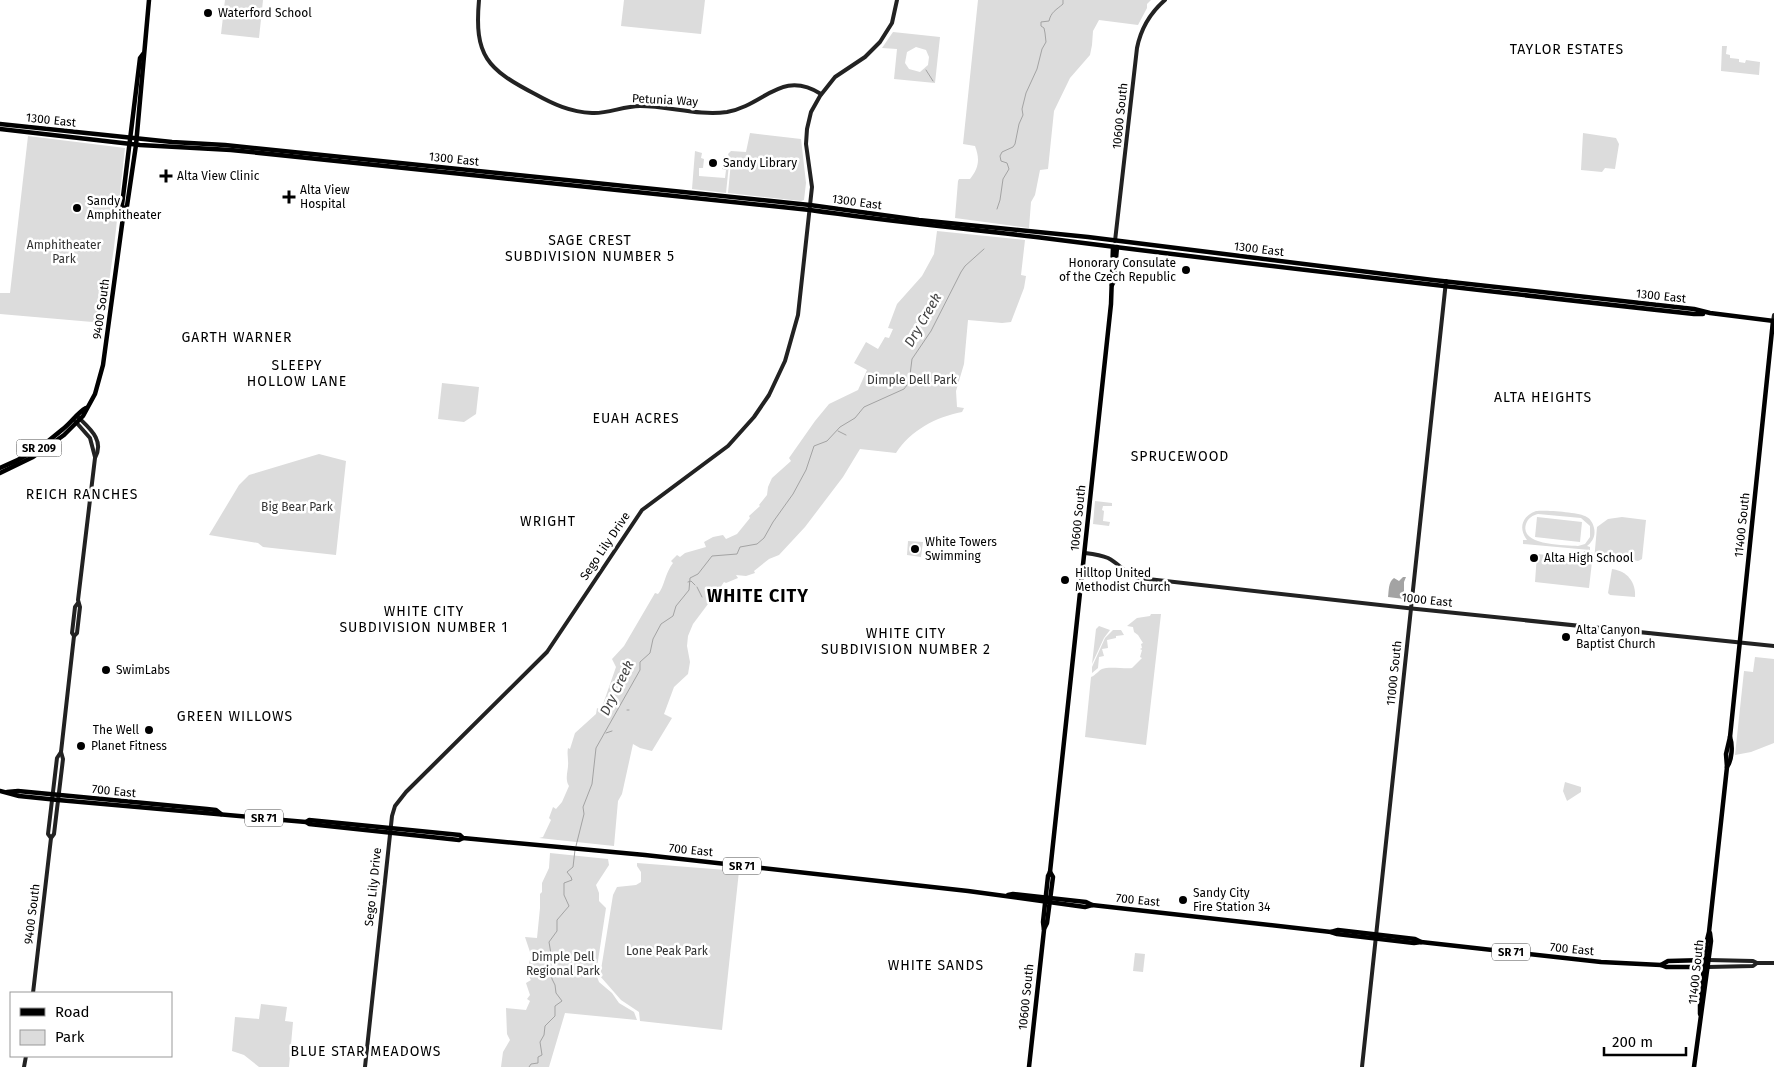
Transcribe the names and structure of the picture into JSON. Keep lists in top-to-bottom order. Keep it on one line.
{"streets":{"main road":["10600 South","1300 East","9400 South","SR 209","11400 South","700 East","SR 71"],"street":["Petunia Way","Sego Lily Drive","1000 East","11000 South"]},"crossings":[["Petunia Way","Sego Lily Drive"],["10600 South","1300 East"],["10600 South","1000 East"],["10600 South","700 East"],["1300 East","9400 South"],["1300 East","11400 South"],["1300 East","Sego Lily Drive"],["1300 East","11000 South"],["9400 South","SR 209"],["9400 South","700 East"],["11400 South","1000 East"],["11400 South","700 East"],["Sego Lily Drive","700 East"],["1000 East","11000 South"],["11000 South","700 East"]],"districts":["TAYLOR ESTATES","SAGE CREST SUBDIVISION NUMBER 5","GARTH WARNER","SLEEPY HOLLOW LANE","ALTA HEIGHTS","EUAH ACRES","SPRUCEWOOD","REICH RANCHES","WRIGHT","WHITE CITY","WHITE CITY SUBDIVISION NUMBER 1","WHITE CITY SUBDIVISION NUMBER 2","GREEN WILLOWS","WHITE SANDS","BLUE STAR MEADOWS"],"water":["Dry Creek"],"parks":["Amphitheater Park","Dimple Dell Park","Big Bear Park","Lone Peak Park","Dimple Dell Regional Park"],"places":{"other":["Waterford School","Sandy Library","Sandy Amphitheater","Honorary Consulate of the Czech Republic","White Towers Swimming","Alta High School","Hilltop United Methodist Church","Alta Canyon Baptist Church","SwimLabs","The Well","Planet Fitness","Sandy City Fire Station 34"],"health":["Alta View Clinic","Alta View Hospital"]},"legend":["Road","Park"],"scale_bar":"200 m"}
